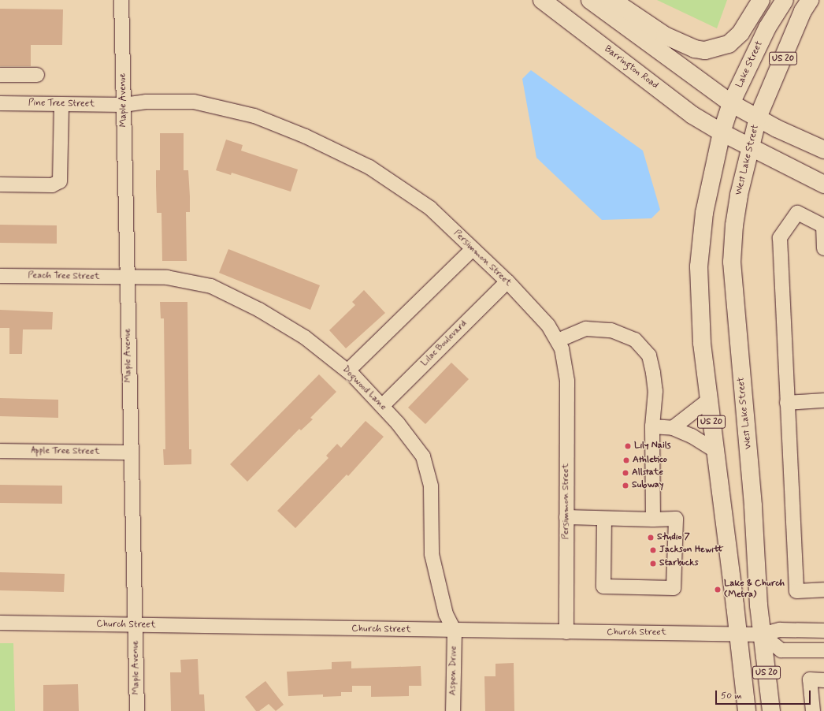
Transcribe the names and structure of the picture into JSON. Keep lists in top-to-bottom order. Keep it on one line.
{"streets":{"main road":["US 20","Lake Street","Barrington Road","West Lake Street"],"street":["Maple Avenue","Pine Tree Street","Persimmon Street","Peach Tree Street","Lilac Boulevard","Dogwood Lane","Apple Tree Street","Church Street","Aspen Drive"]},"crossings":[["US 20","Lake Street"],["US 20","Barrington Road"],["US 20","West Lake Street"],["US 20","Church Street"],["Lake Street","Barrington Road"],["Barrington Road","West Lake Street"],["Maple Avenue","Pine Tree Street"],["Maple Avenue","Persimmon Street"],["Maple Avenue","Peach Tree Street"],["Maple Avenue","Dogwood Lane"],["Maple Avenue","Apple Tree Street"],["Maple Avenue","Church Street"],["Pine Tree Street","Persimmon Street"],["West Lake Street","Church Street"],["Persimmon Street","Lilac Boulevard"],["Persimmon Street","Church Street"],["Peach Tree Street","Dogwood Lane"],["Lilac Boulevard","Dogwood Lane"],["Dogwood Lane","Church Street"],["Dogwood Lane","Aspen Drive"],["Church Street","Aspen Drive"]],"places":["Lily Nails","Athletico","Allstate","Subway","Studio 7","Jackson Hewitt","Starbucks","Lake & Church (Metra)"],"scale_bar":"50 m"}
